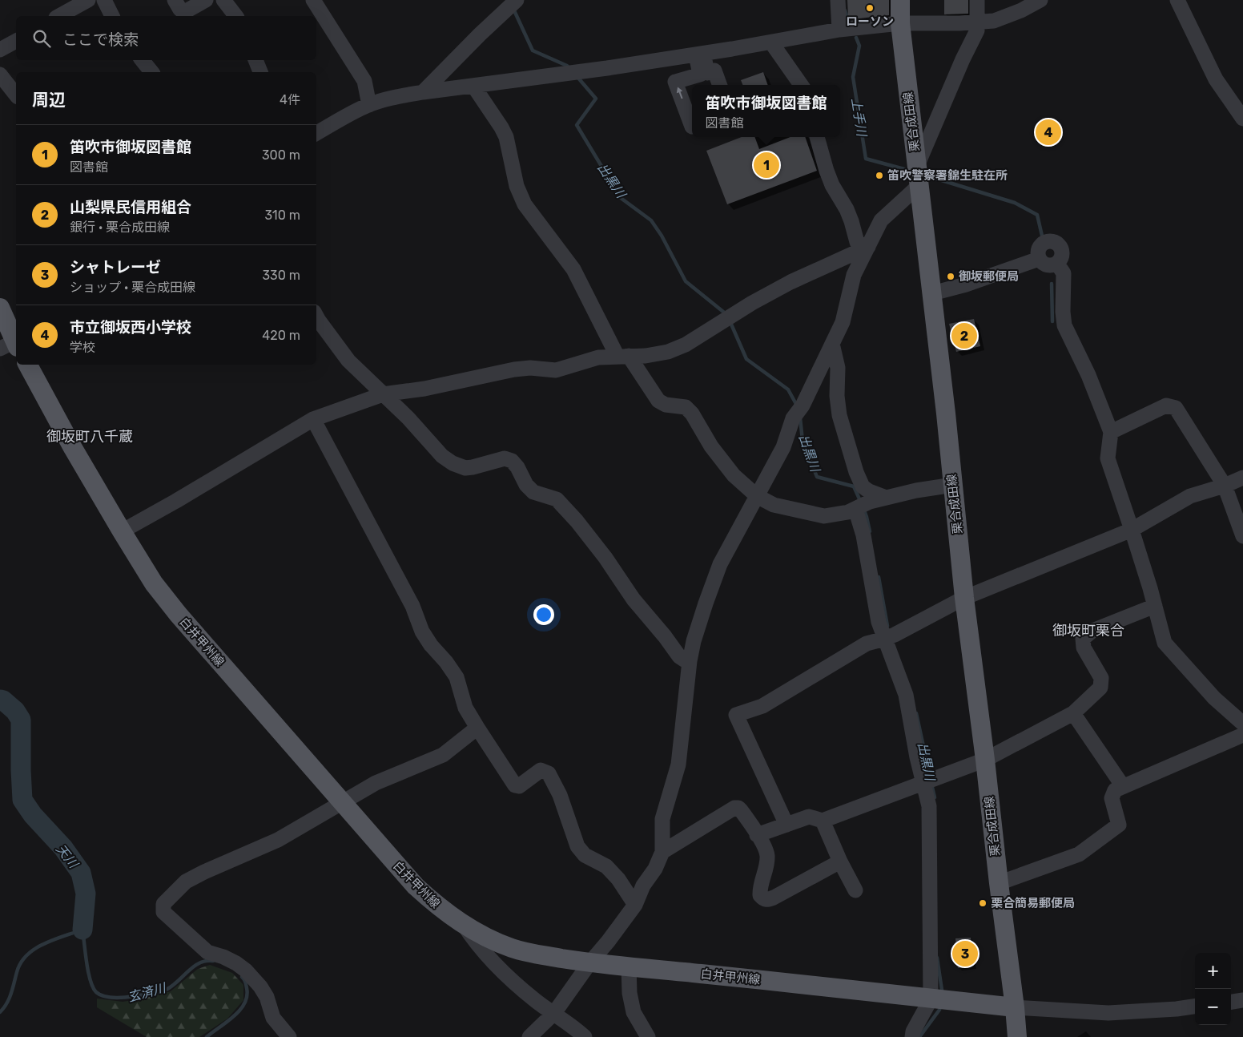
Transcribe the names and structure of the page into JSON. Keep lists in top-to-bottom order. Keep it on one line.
{"streets":{"main road":["栗合成田線","白井甲州線"]},"crossings":[["栗合成田線","白井甲州線"]],"districts":["御坂町八千蔵","御坂町栗合"],"water":["上手川","出黒川","天川","玄済川"],"places":["ローソン","笛吹警察署錦生駐在所","御坂郵便局","栗合簡易郵便局"],"page":{"search":"ここで検索","heading":["周辺","4件"],"popup":["笛吹市御坂図書館","図書館"],"pins":["4","1","2","3"],"list":[{"mark":"1","name":"笛吹市御坂図書館","note":"図書館","value":"300 m"},{"mark":"2","name":"山梨県民信用組合","note":"銀行 · 栗合成田線","value":"310 m"},{"mark":"3","name":"シャトレーゼ","note":"ショップ · 栗合成田線","value":"330 m"},{"mark":"4","name":"市立御坂西小学校","note":"学校","value":"420 m"}],"map_buttons":["+","−"]}}
